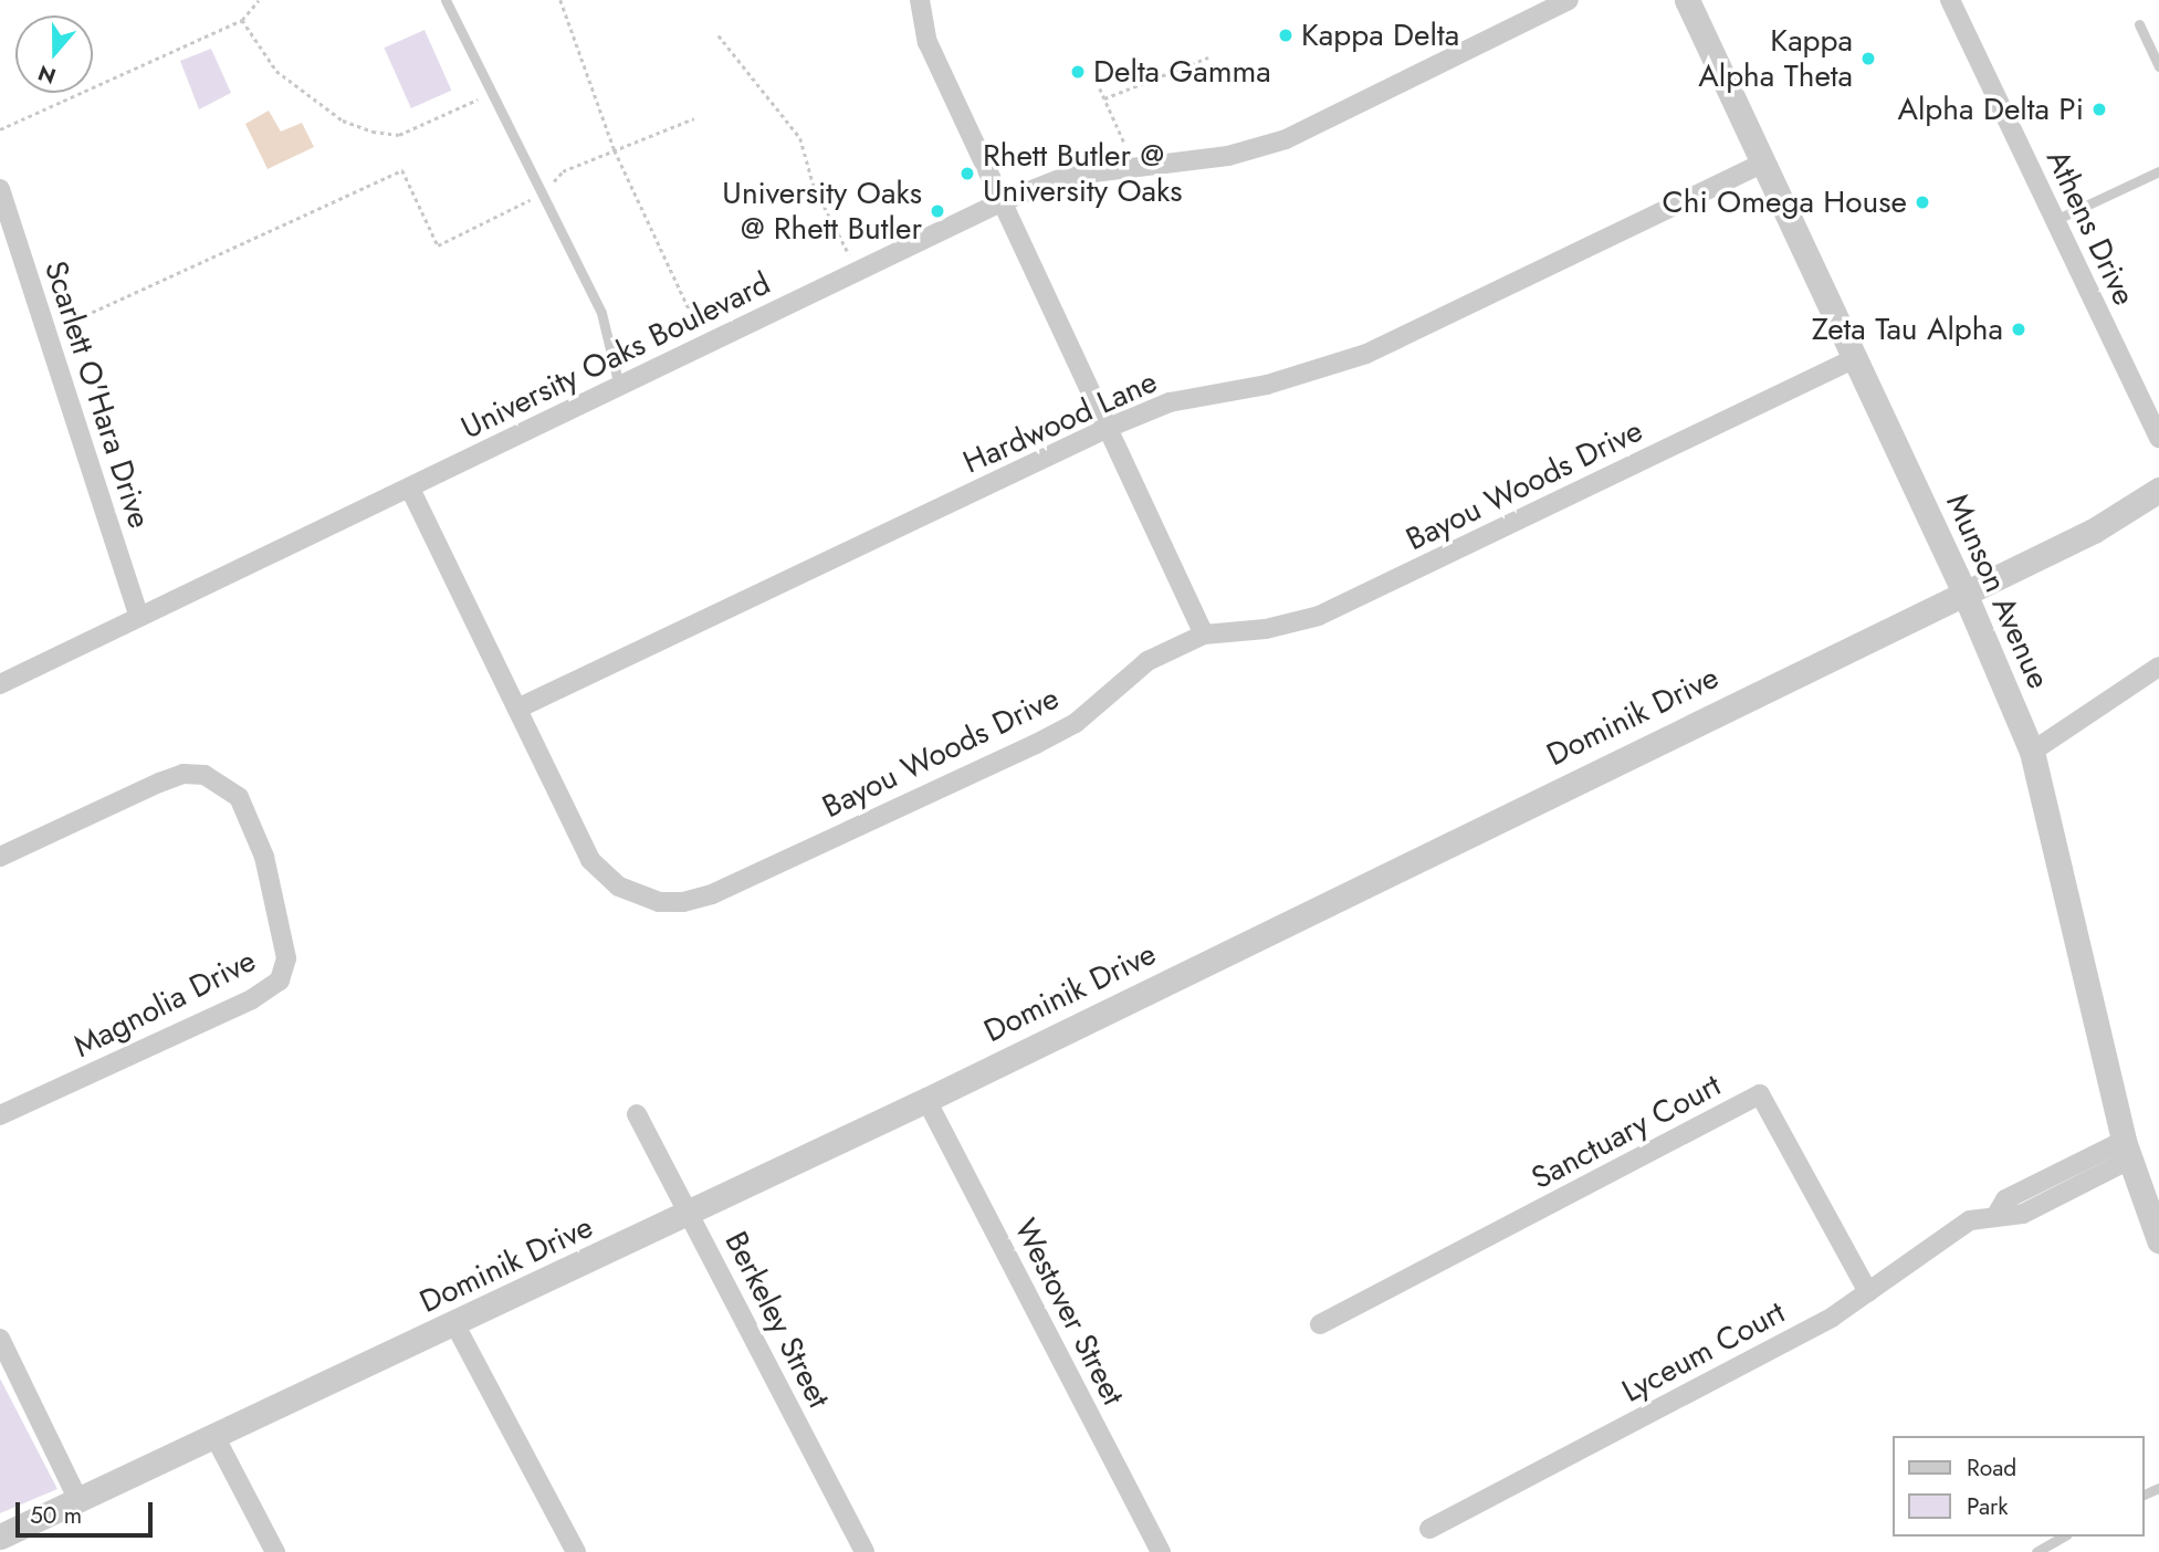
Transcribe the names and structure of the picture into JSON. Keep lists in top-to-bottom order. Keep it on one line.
{"streets":{"street":["Athens Drive","University Oaks Boulevard","Scarlett O'Hara Drive","Hardwood Lane","Bayou Woods Drive","Munson Avenue","Dominik Drive","Magnolia Drive","Sanctuary Court","Westover Street","Berkeley Street","Lyceum Court"]},"crossings":[["University Oaks Boulevard","Scarlett O'Hara Drive"],["University Oaks Boulevard","Bayou Woods Drive"],["Hardwood Lane","Bayou Woods Drive"],["Hardwood Lane","Munson Avenue"],["Bayou Woods Drive","Munson Avenue"],["Munson Avenue","Dominik Drive"],["Munson Avenue","Lyceum Court"],["Dominik Drive","Westover Street"],["Dominik Drive","Berkeley Street"],["Sanctuary Court","Lyceum Court"]],"places":["Kappa Delta","Kappa Alpha Theta","Delta Gamma","Alpha Delta Pi","Rhett Butler @ University Oaks","Chi Omega House","University Oaks @ Rhett Butler","Zeta Tau Alpha"],"legend":["Road","Park"],"scale_bar":"50 m","north":"bottom"}
